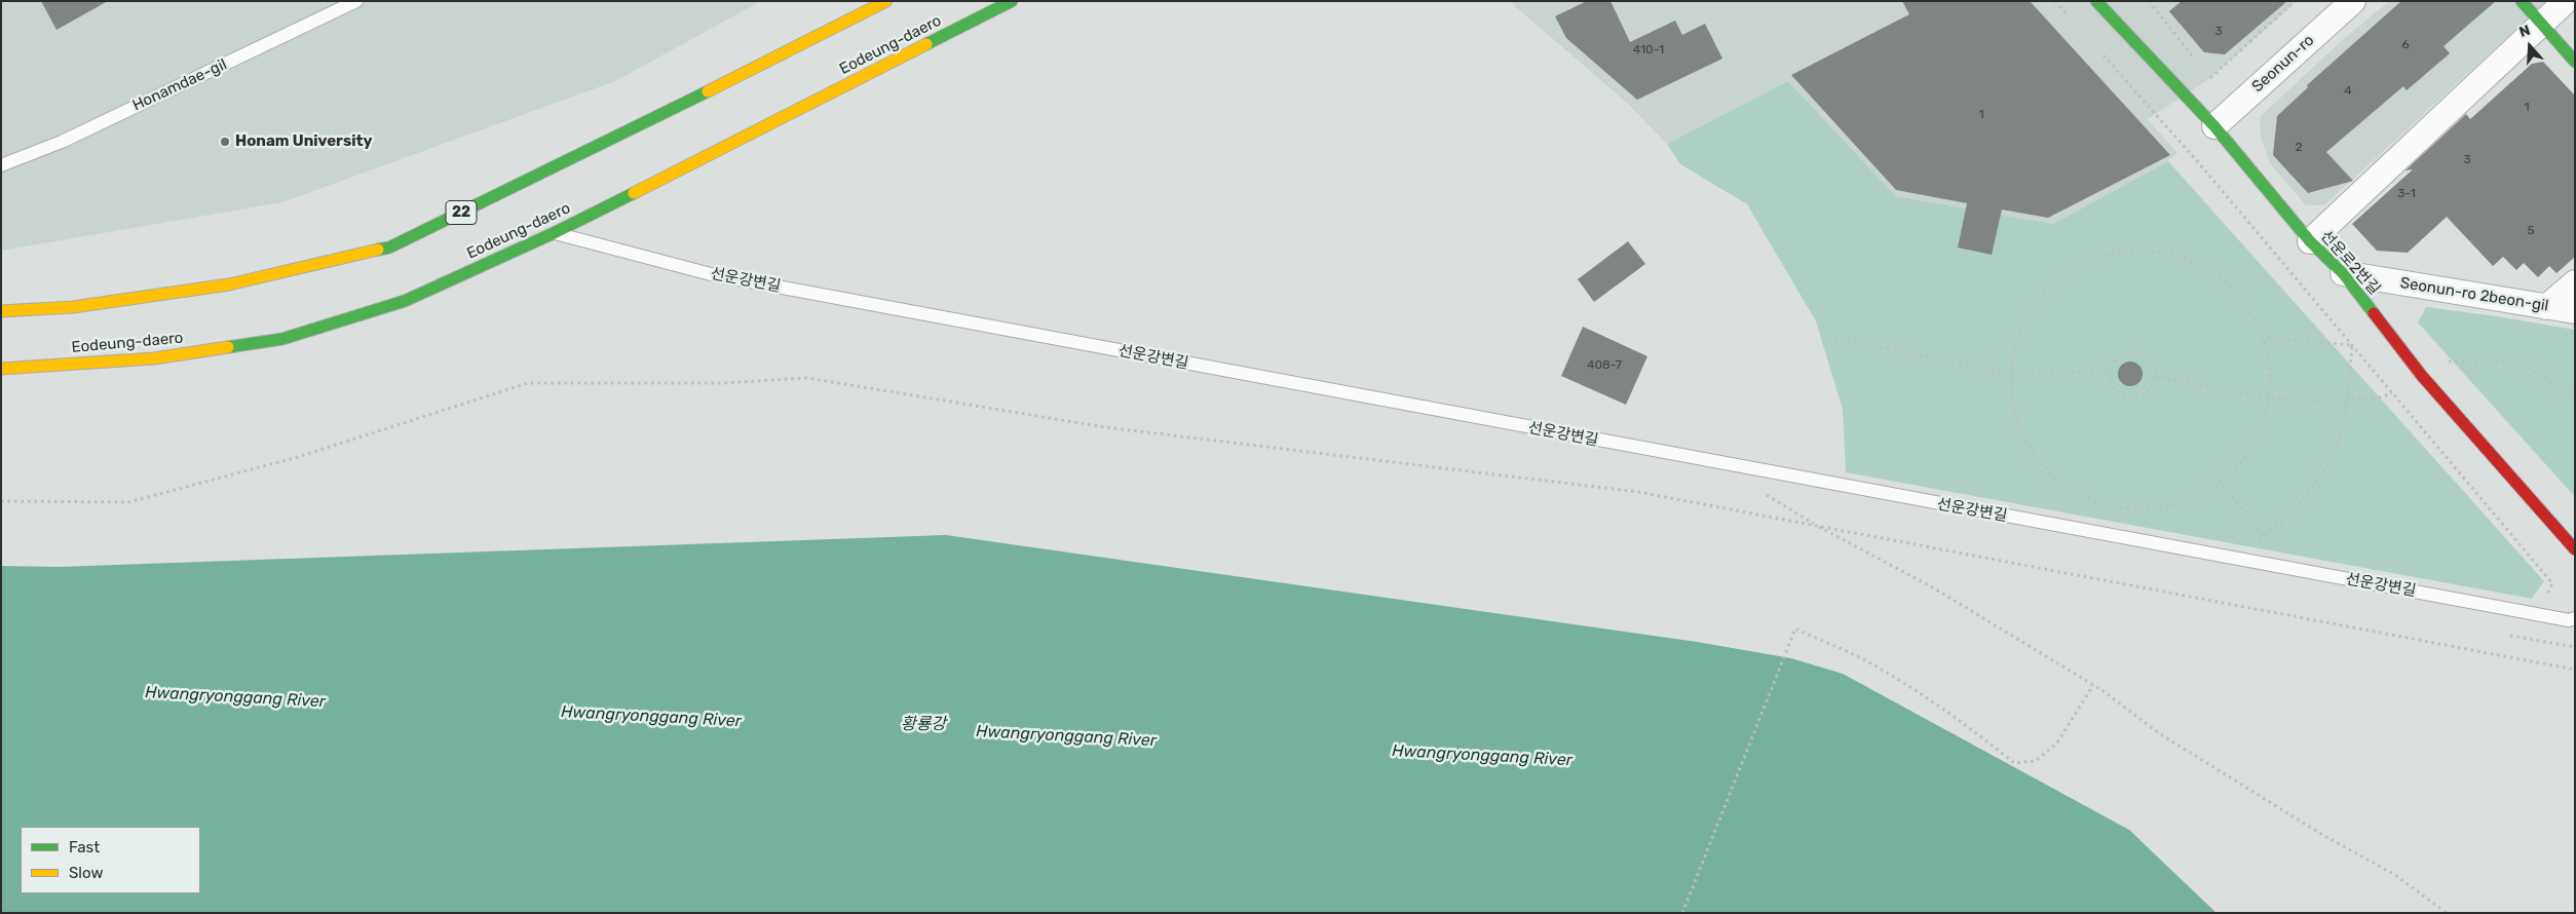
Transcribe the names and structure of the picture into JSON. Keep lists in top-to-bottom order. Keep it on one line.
{"streets":{"main road":["Eodeung-daero","22","선운로2번길"],"street":["Seonun-ro","Seonun-ro 2beon-gil"],"lane":["Honamdae-gil","선운강변길"]},"crossings":[["Eodeung-daero","선운강변길"],["Seonun-ro","선운로2번길"],["선운로2번길","Seonun-ro 2beon-gil"]],"water":["Hwangryonggang River","황룡강"],"places":["Honam University"],"house_numbers":["3","6","410-1","4","1","1","2","3","3-1","5","408-7"],"legend":["Fast","Slow"],"north":"top"}
